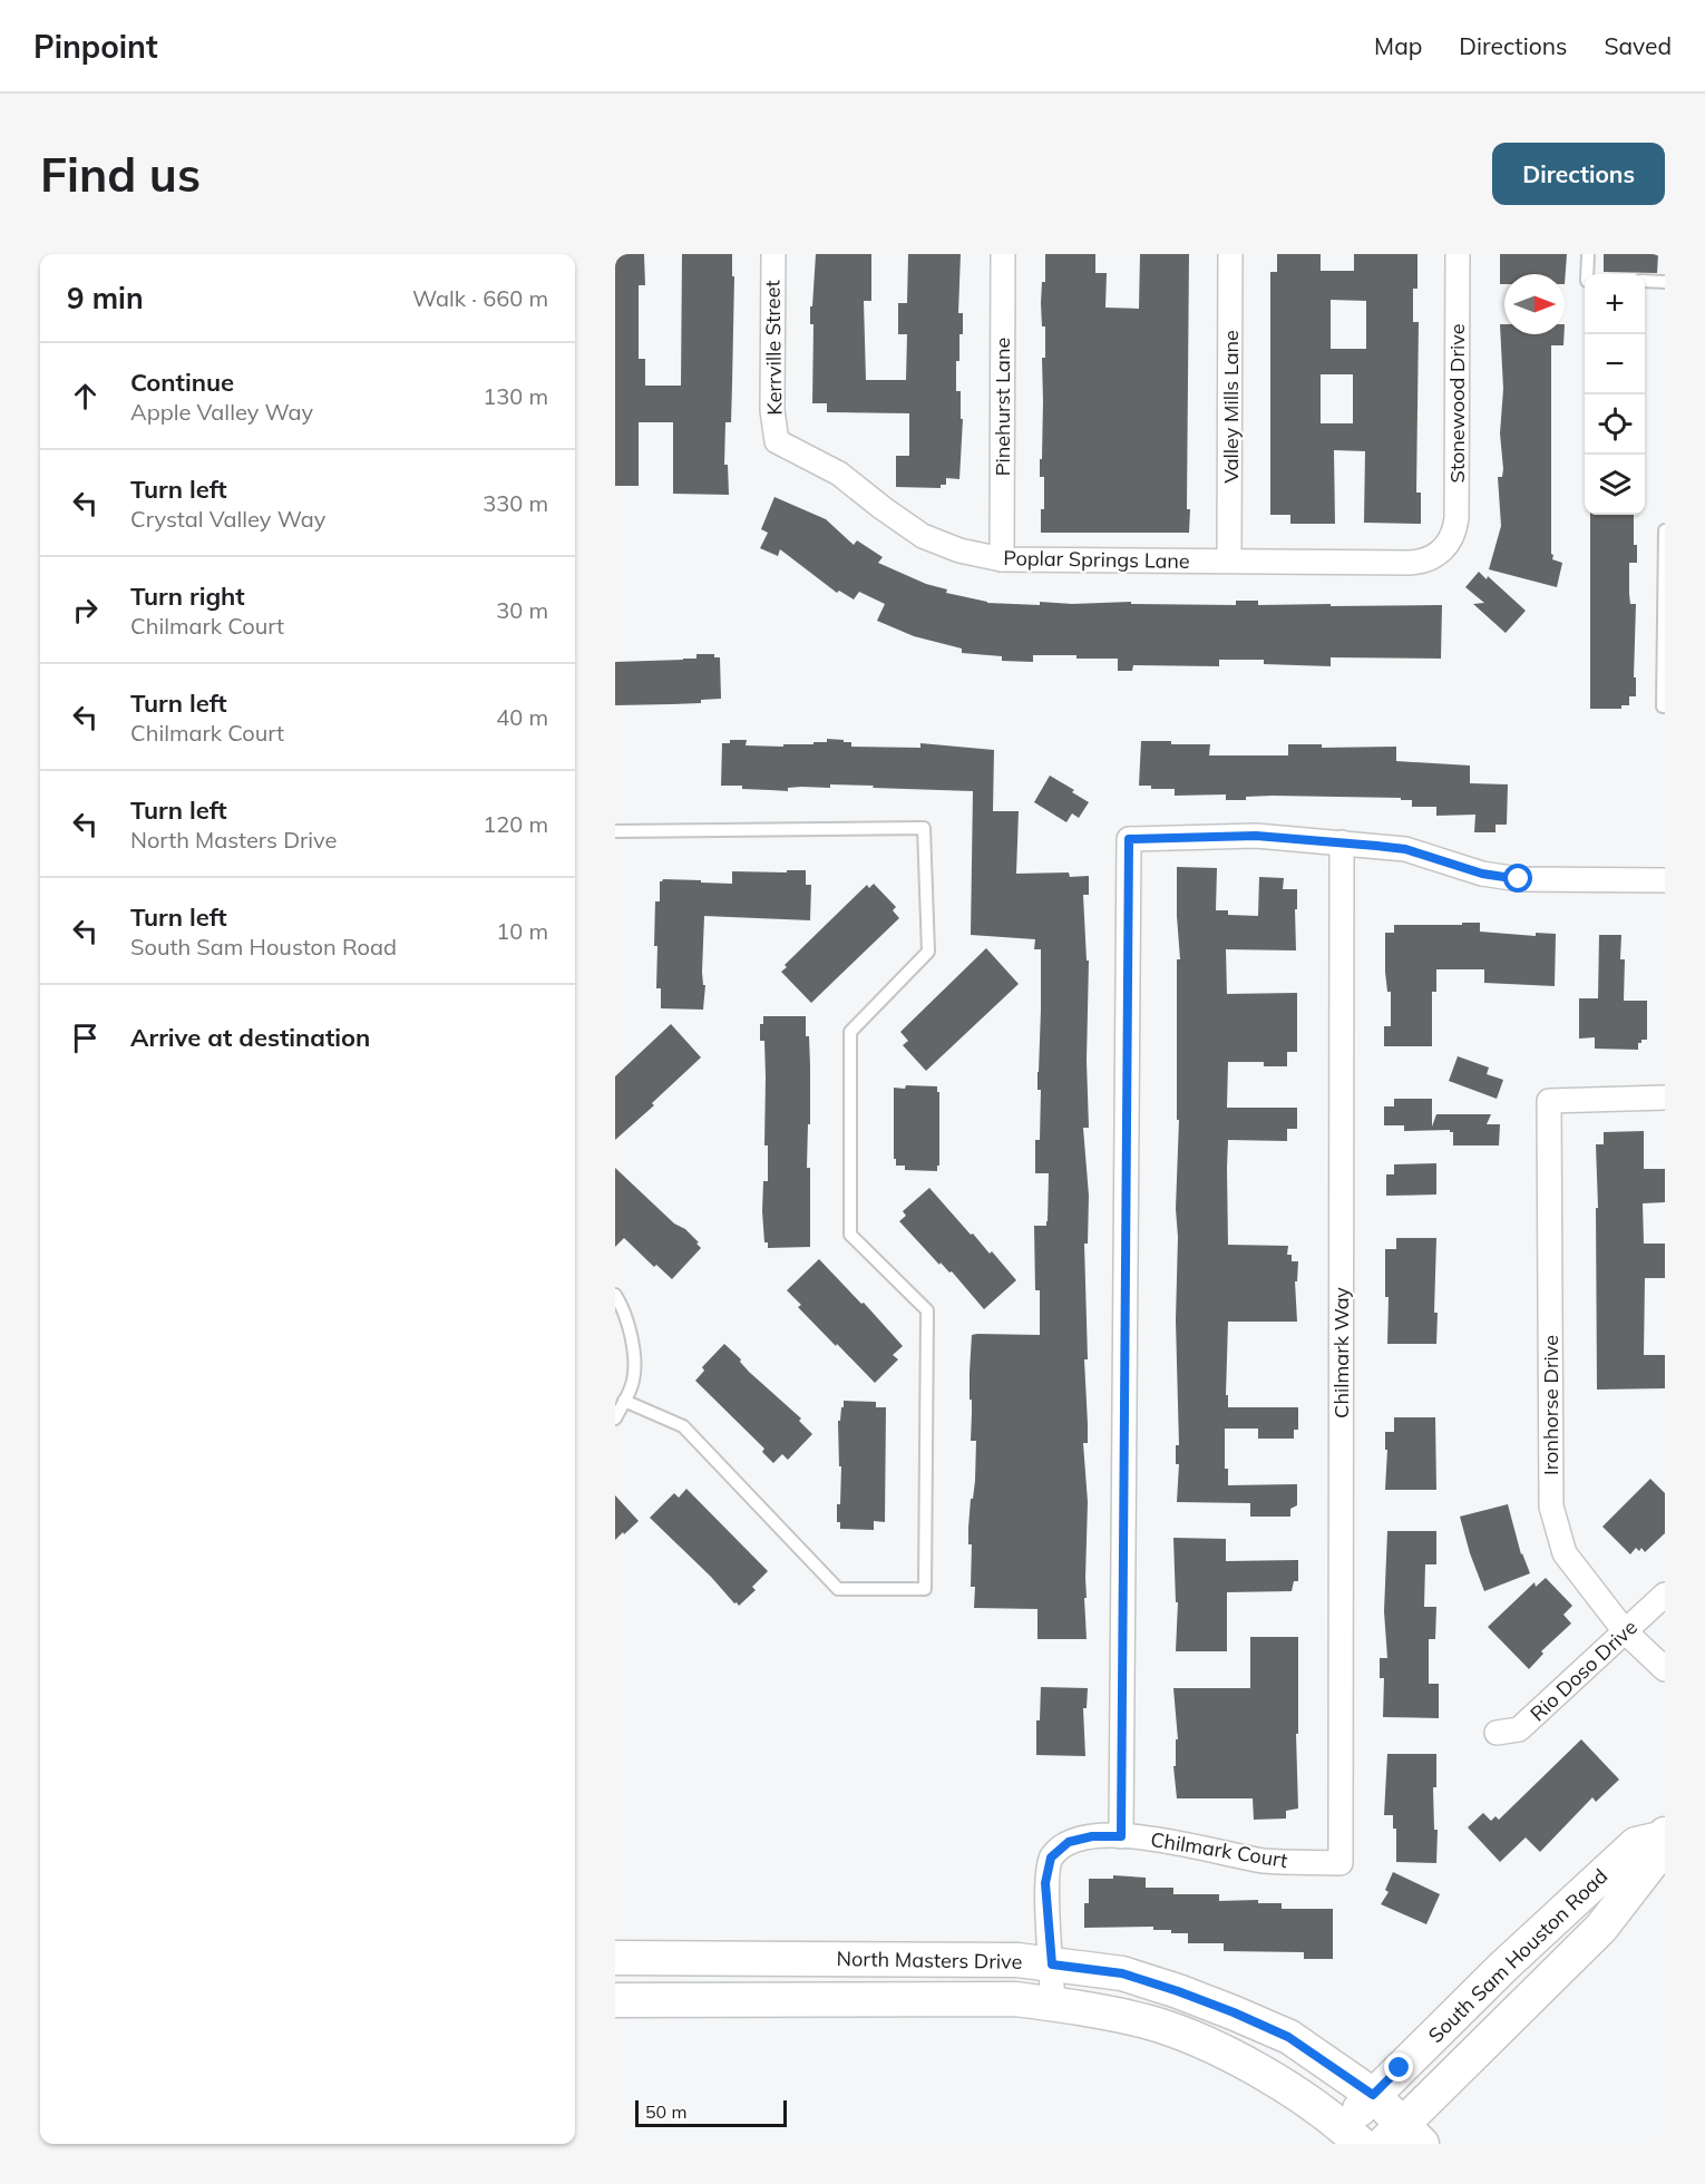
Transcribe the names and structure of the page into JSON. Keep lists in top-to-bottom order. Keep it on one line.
{"streets":{"main road":["South Sam Houston Road","North Masters Drive"],"street":["Kerrville Street","Stonewood Drive","Pinehurst Lane","Valley Mills Lane","Poplar Springs Lane","Chilmark Way","Ironhorse Drive","Rio Doso Drive","Chilmark Court"]},"crossings":[["Kerrville Street","Poplar Springs Lane"],["Stonewood Drive","Poplar Springs Lane"],["Pinehurst Lane","Poplar Springs Lane"],["Valley Mills Lane","Poplar Springs Lane"],["Chilmark Way","Chilmark Court"],["Ironhorse Drive","Rio Doso Drive"],["Chilmark Court","North Masters Drive"],["South Sam Houston Road","North Masters Drive"]],"scale_bar":"50 m","north":"right","page":{"header":"Pinpoint","nav":["Map","Directions","Saved"],"buttons":"Directions","title":"Find us","heading":["9 min","Walk · 660 m"],"map_buttons":["+","−"],"list":[["Continue","Apple Valley Way","130 m"],["Turn left","Crystal Valley Way","330 m"],["Turn right","Chilmark Court","30 m"],["Turn left","Chilmark Court","40 m"],["Turn left","North Masters Drive","120 m"],["Turn left","South Sam Houston Road","10 m"],"Arrive at destination"],"scale":"50 m"}}
